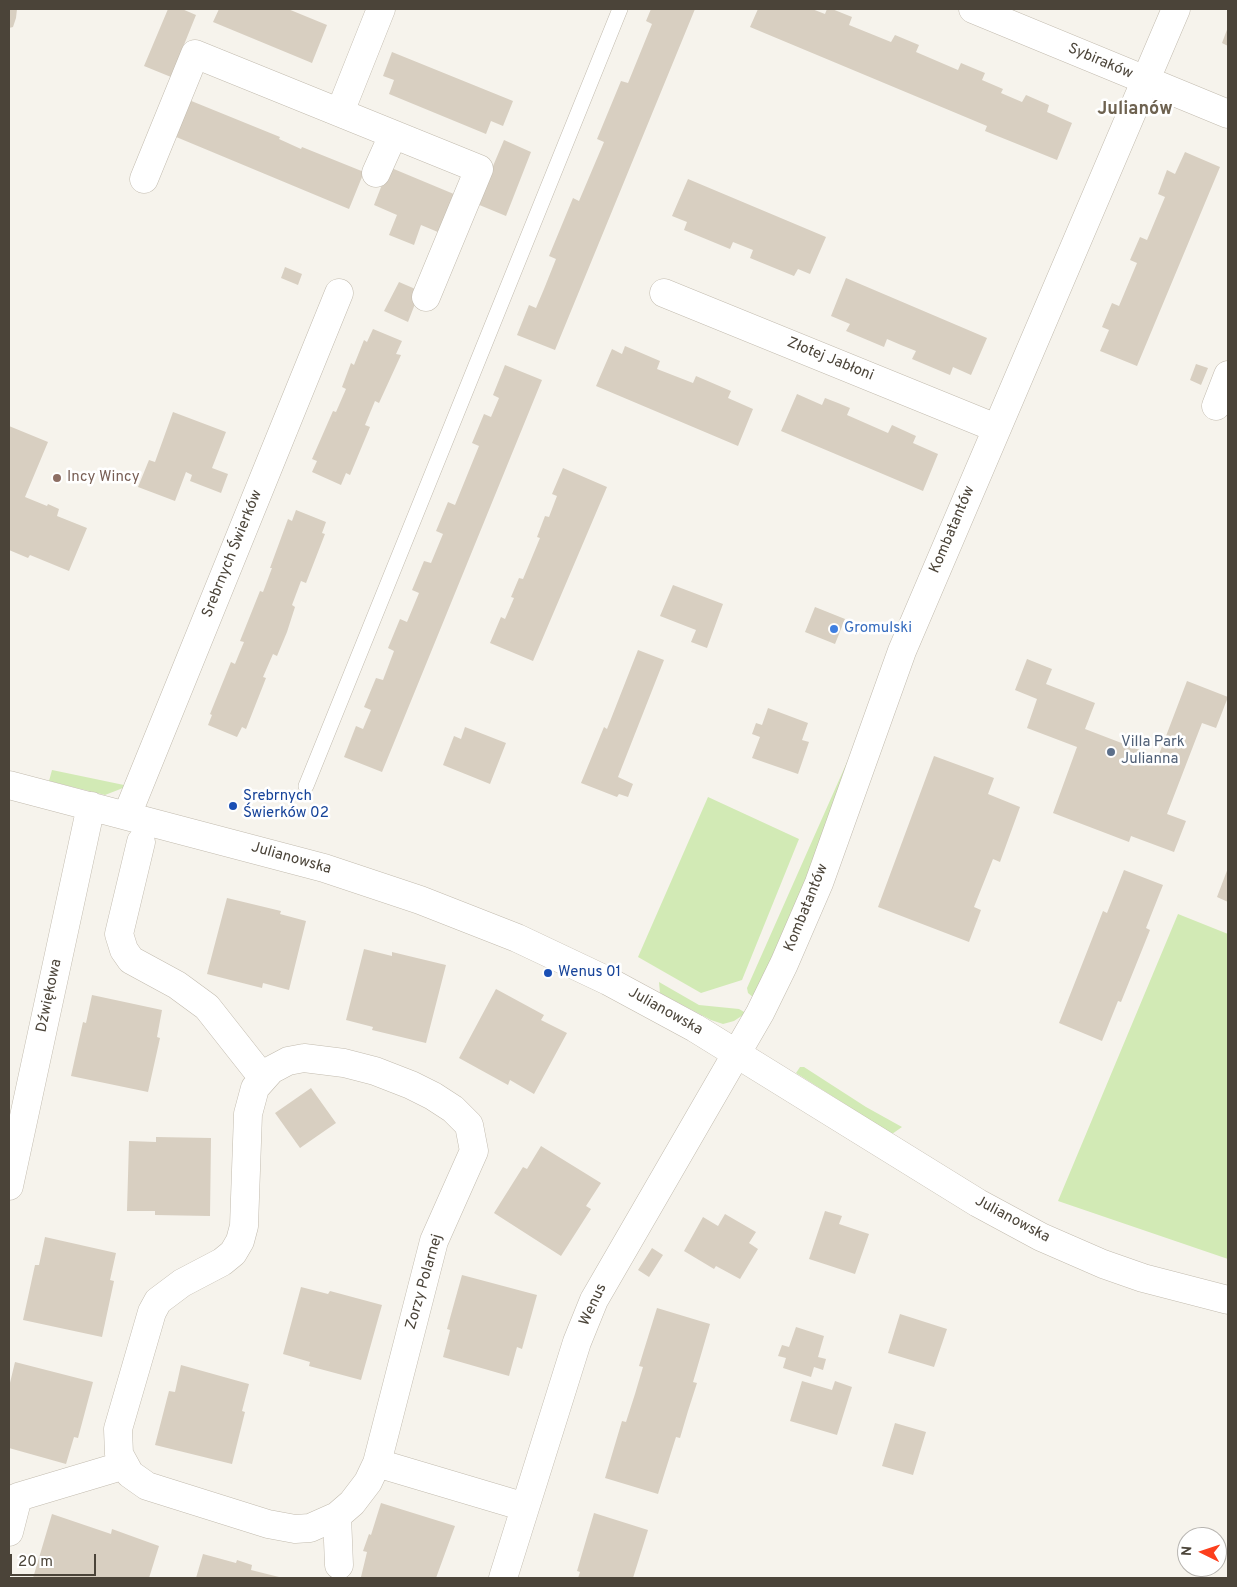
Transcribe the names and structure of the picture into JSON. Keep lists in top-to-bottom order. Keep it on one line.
{"streets":{"street":["Sybiraków","Złotej Jabłoni","Kombatantów","Srebrnych Świerków","Julianowska","Dźwiękowa","Zorzy Polarnej","Wenus"]},"crossings":[["Sybiraków","Kombatantów"],["Złotej Jabłoni","Kombatantów"],["Kombatantów","Julianowska"],["Kombatantów","Wenus"],["Srebrnych Świerków","Julianowska"],["Julianowska","Dźwiękowa"],["Julianowska","Wenus"]],"districts":["Julianów"],"places":["Incy Wincy","Gromulski","Villa Park Julianna","Srebrnych Świerków 02","Wenus 01"],"scale_bar":"20 m","north":"left"}
